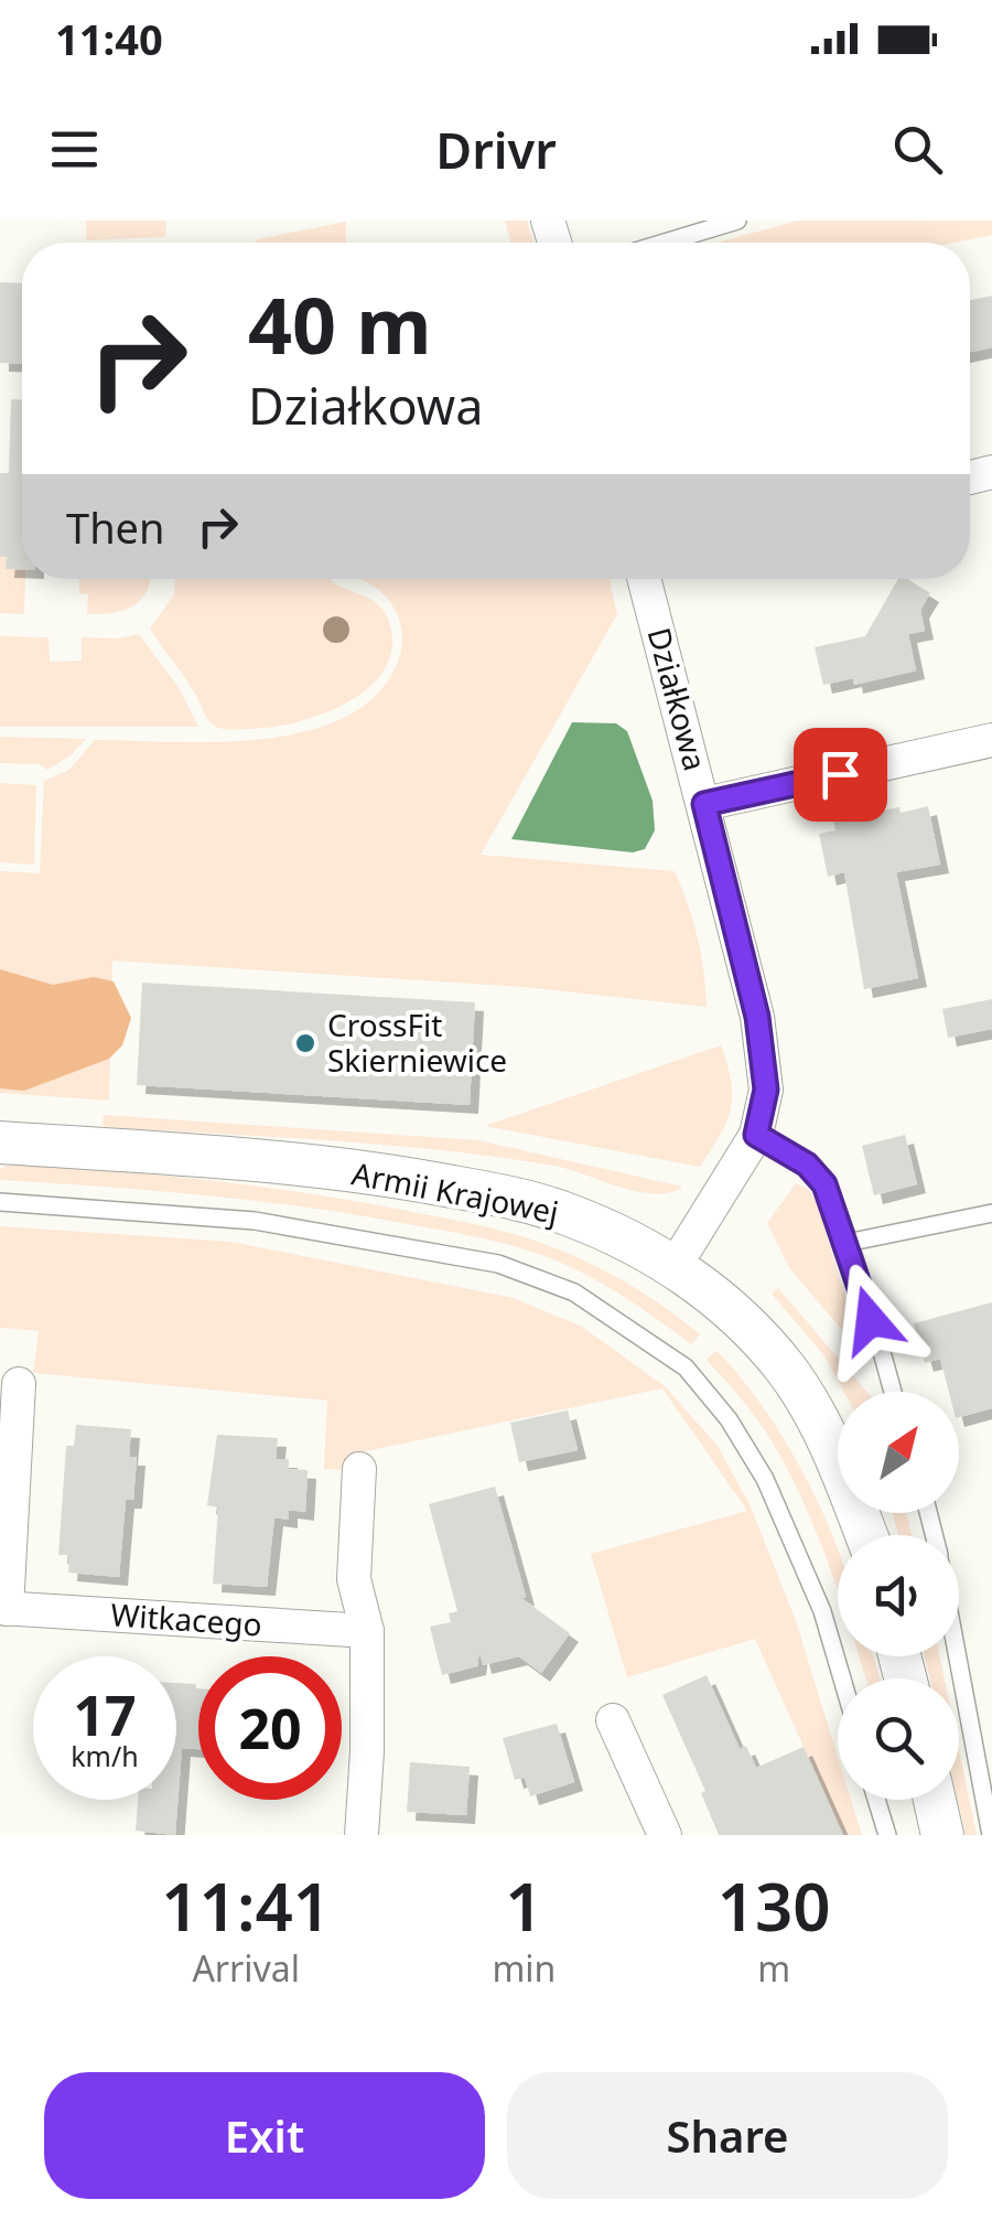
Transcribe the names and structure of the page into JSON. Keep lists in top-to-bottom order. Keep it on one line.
{"streets":{"street":["Działkowa","Armii Krajowej","Witkacego"]},"crossings":[["Działkowa","Armii Krajowej"]],"places":["CrossFit Skierniewice"],"north":"top right","page":{"status":"11:40","header":"Drivr","turn":["40 m","Działkowa"],"then":"Then","speed":"17 km/h","limit":"20","eta":["11:41","Arrival","1","min","130","m"],"buttons":["Exit","Share"]}}
